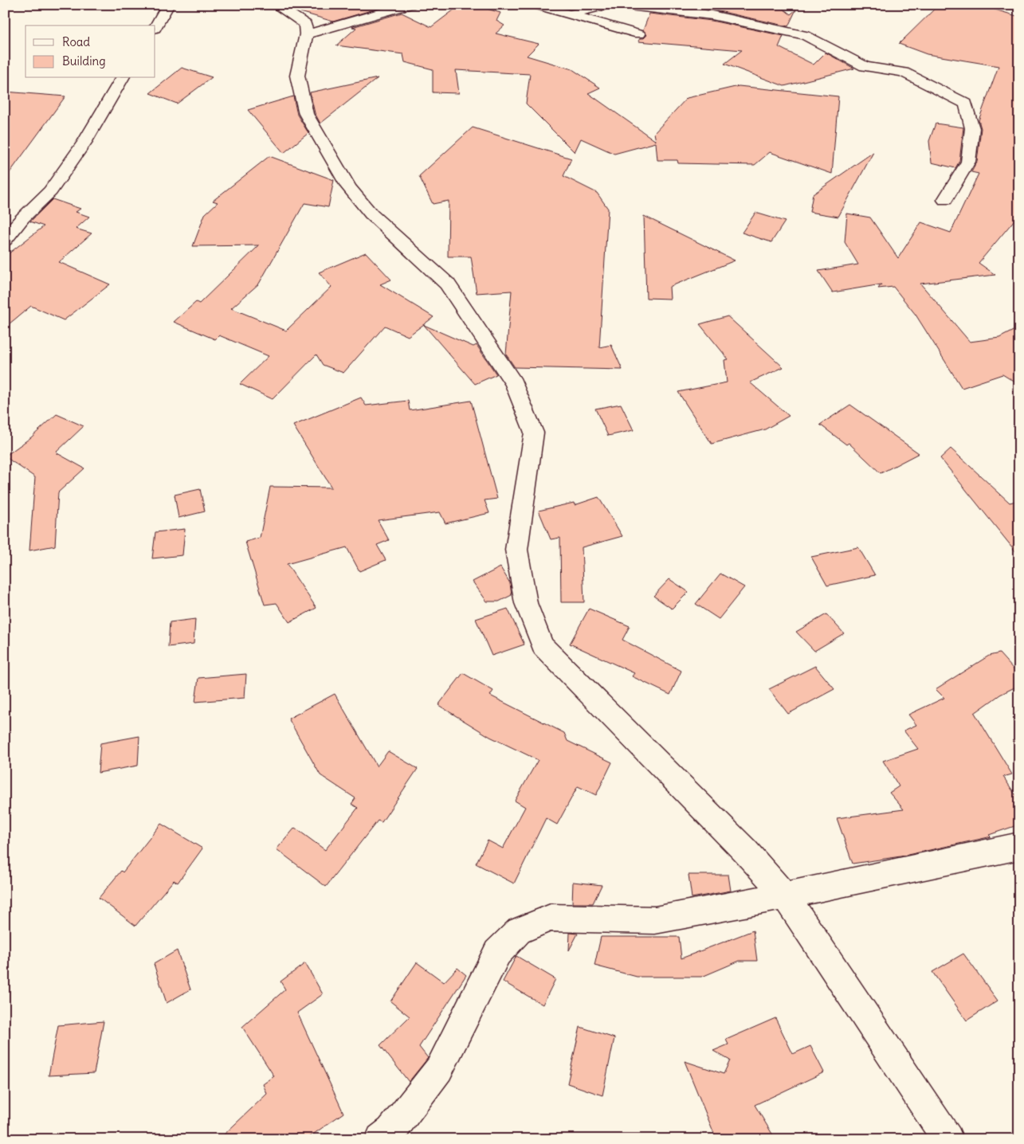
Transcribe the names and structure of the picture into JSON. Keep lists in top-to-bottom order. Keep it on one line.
{"legend":["Road","Building"]}
